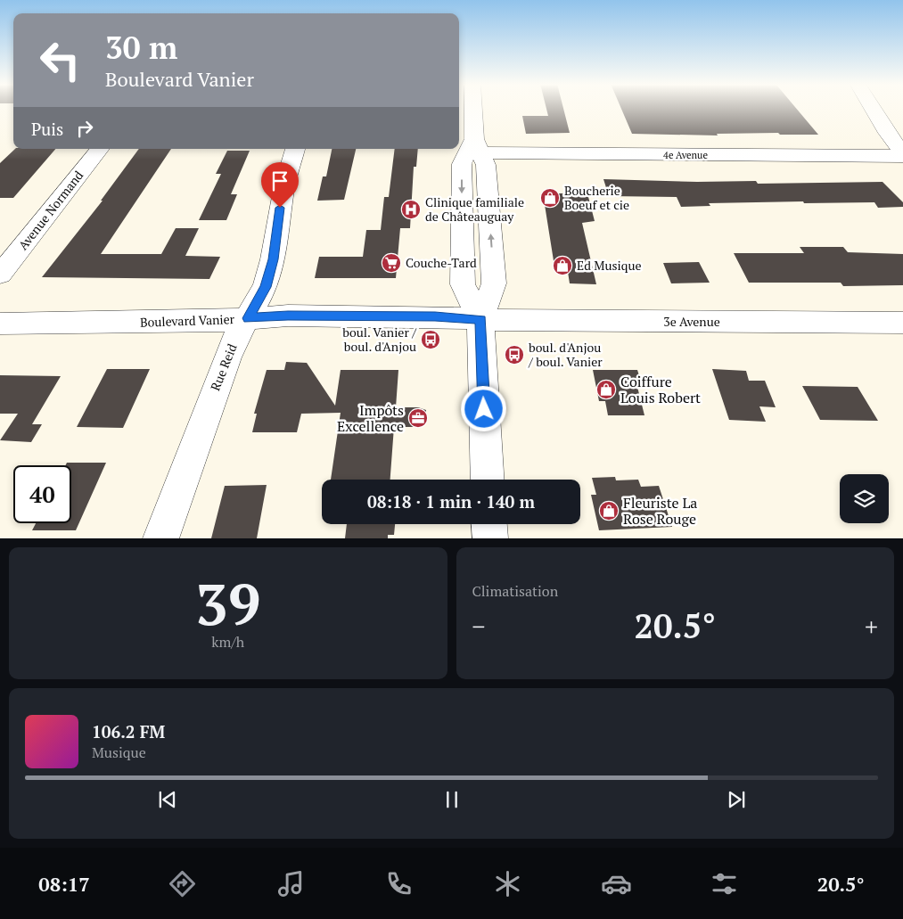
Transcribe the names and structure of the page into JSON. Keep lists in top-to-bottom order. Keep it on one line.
{"streets":{"street":["4e Avenue","Avenue Normand","Boulevard Vanier","3e Avenue","Rue Reid"]},"crossings":[["Boulevard Vanier","3e Avenue"],["Boulevard Vanier","Rue Reid"]],"places":{"shop":["Boucherie Boeuf et cie","Ed Musique","Coiffure Louis Robert","Fleuriste La Rose Rouge"],"hospital":["Clinique familiale de Châteauguay"],"supermarket":["Couche-Tard"],"bus stop":["boul. Vanier / boul. d'Anjou","boul. d'Anjou / boul. Vanier"],"office":["Impôts Excellence"]},"page":{"turn":["30 m","Boulevard Vanier"],"then":"Puis","limit":"40","trip":"08:18 · 1 min · 140 m","tile":[["39","km/h"],"Climatisation"],"heat":["−","20.5°","+"],"song":["106.2 FM","Musique"],"tabs":["08:17","20.5°"]}}
